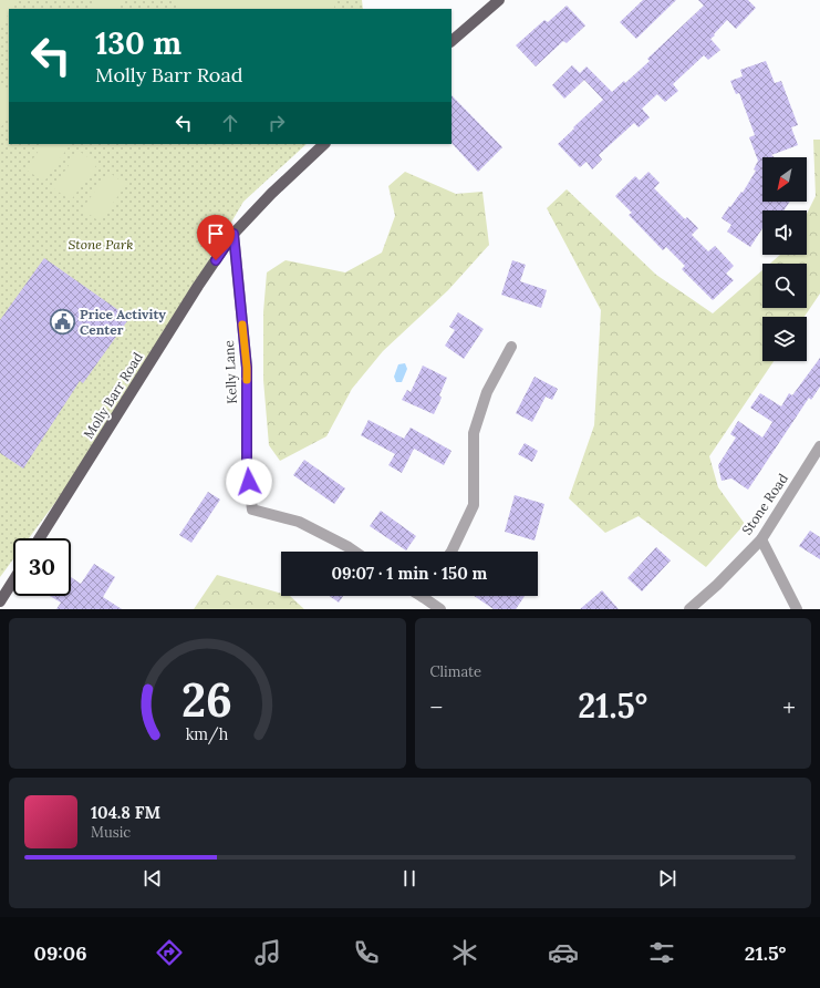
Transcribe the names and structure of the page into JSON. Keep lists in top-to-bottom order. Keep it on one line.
{"streets":{"main road":["Molly Barr Road"],"street":["Kelly Lane","Stone Road"]},"crossings":[["Kelly Lane","Molly Barr Road"]],"parks":["Stone Park"],"places":{"public building":["Price Activity Center"]},"north":"bottom left","page":{"turn":["130 m","Molly Barr Road"],"limit":"30","trip":"09:07 · 1 min · 150 m","tile":"Climate","heat":["−","21.5°","+"],"song":["104.8 FM","Music"],"tabs":["09:06","21.5°"],"gauge":["26","km/h"]}}
